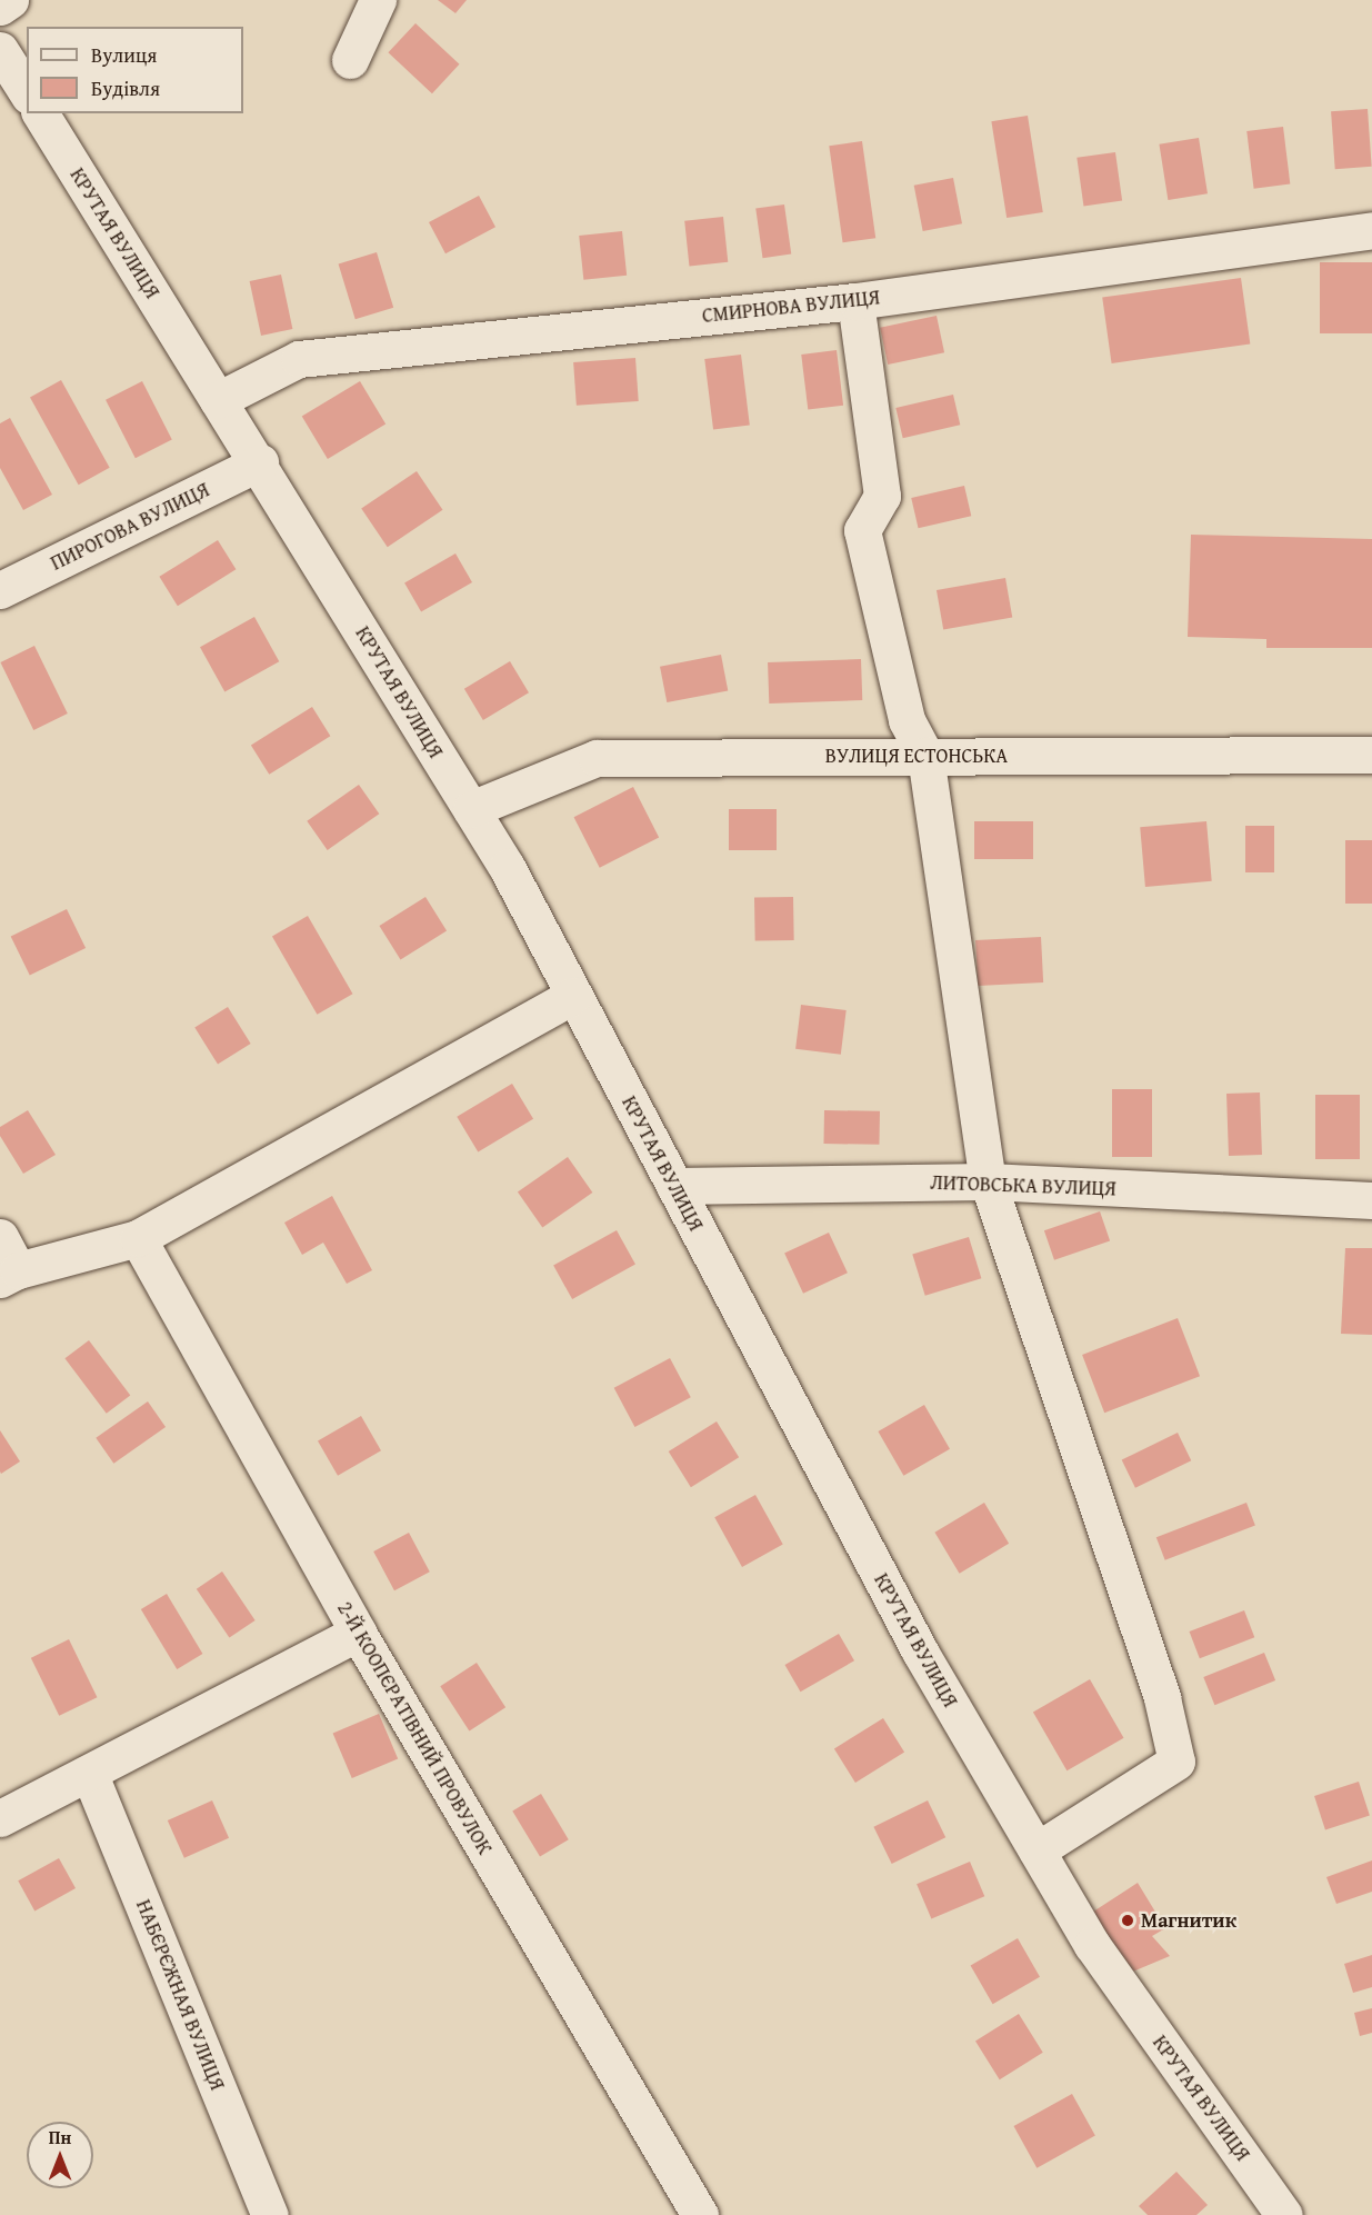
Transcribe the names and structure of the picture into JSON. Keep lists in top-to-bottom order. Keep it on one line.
{"streets":{"street":["КРУТАЯ ВУЛИЦЯ","СМИРНОВА ВУЛИЦЯ","ПИРОГОВА ВУЛИЦЯ","ВУЛИЦЯ ЕСТОНСЬКА","ЛИТОВСЬКА ВУЛИЦЯ","2-Й КООПЄРАТІВНИЙ ПРОВУЛОК","НАБЄРЄЖНАЯ ВУЛИЦЯ"]},"crossings":[["КРУТАЯ ВУЛИЦЯ","СМИРНОВА ВУЛИЦЯ"],["КРУТАЯ ВУЛИЦЯ","ПИРОГОВА ВУЛИЦЯ"],["КРУТАЯ ВУЛИЦЯ","ВУЛИЦЯ ЕСТОНСЬКА"],["КРУТАЯ ВУЛИЦЯ","ЛИТОВСЬКА ВУЛИЦЯ"]],"places":["Магнитик"],"legend":["Вулиця","Будівля"],"north":"top"}
